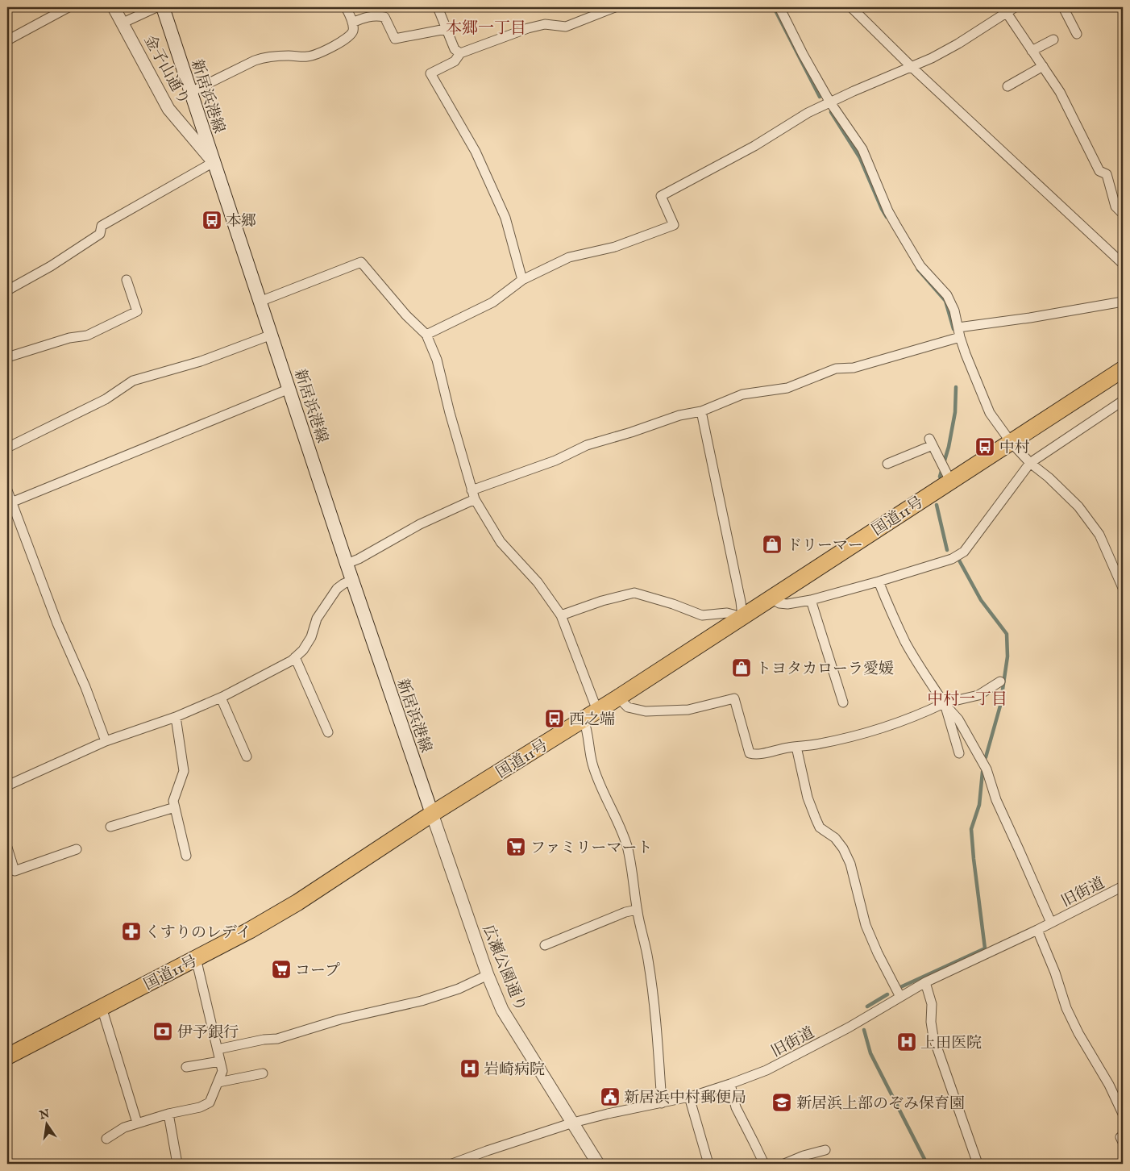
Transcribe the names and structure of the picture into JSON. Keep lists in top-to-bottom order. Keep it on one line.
{"streets":{"highway":["国道11号"],"main road":["新居浜港線"],"street":["金子山通り","旧街道","広瀬公園通り"]},"crossings":[["金子山通り","新居浜港線"],["新居浜港線","国道11号"],["新居浜港線","広瀬公園通り"],["国道11号","広瀬公園通り"],["旧街道","広瀬公園通り"]],"districts":["本郷一丁目","中村一丁目"],"places":{"bus stop":["本郷","中村","西之端"],"shop":["ドリーマー","トヨタカローラ愛媛"],"supermarket":["ファミリーマート","コープ"],"pharmacy":["くすりのレデイ"],"bank":["伊予銀行"],"hospital":["上田医院","岩崎病院"],"public building":["新居浜中村郵便局"],"school or university":["新居浜上部のぞみ保育園"]},"north":"top"}
